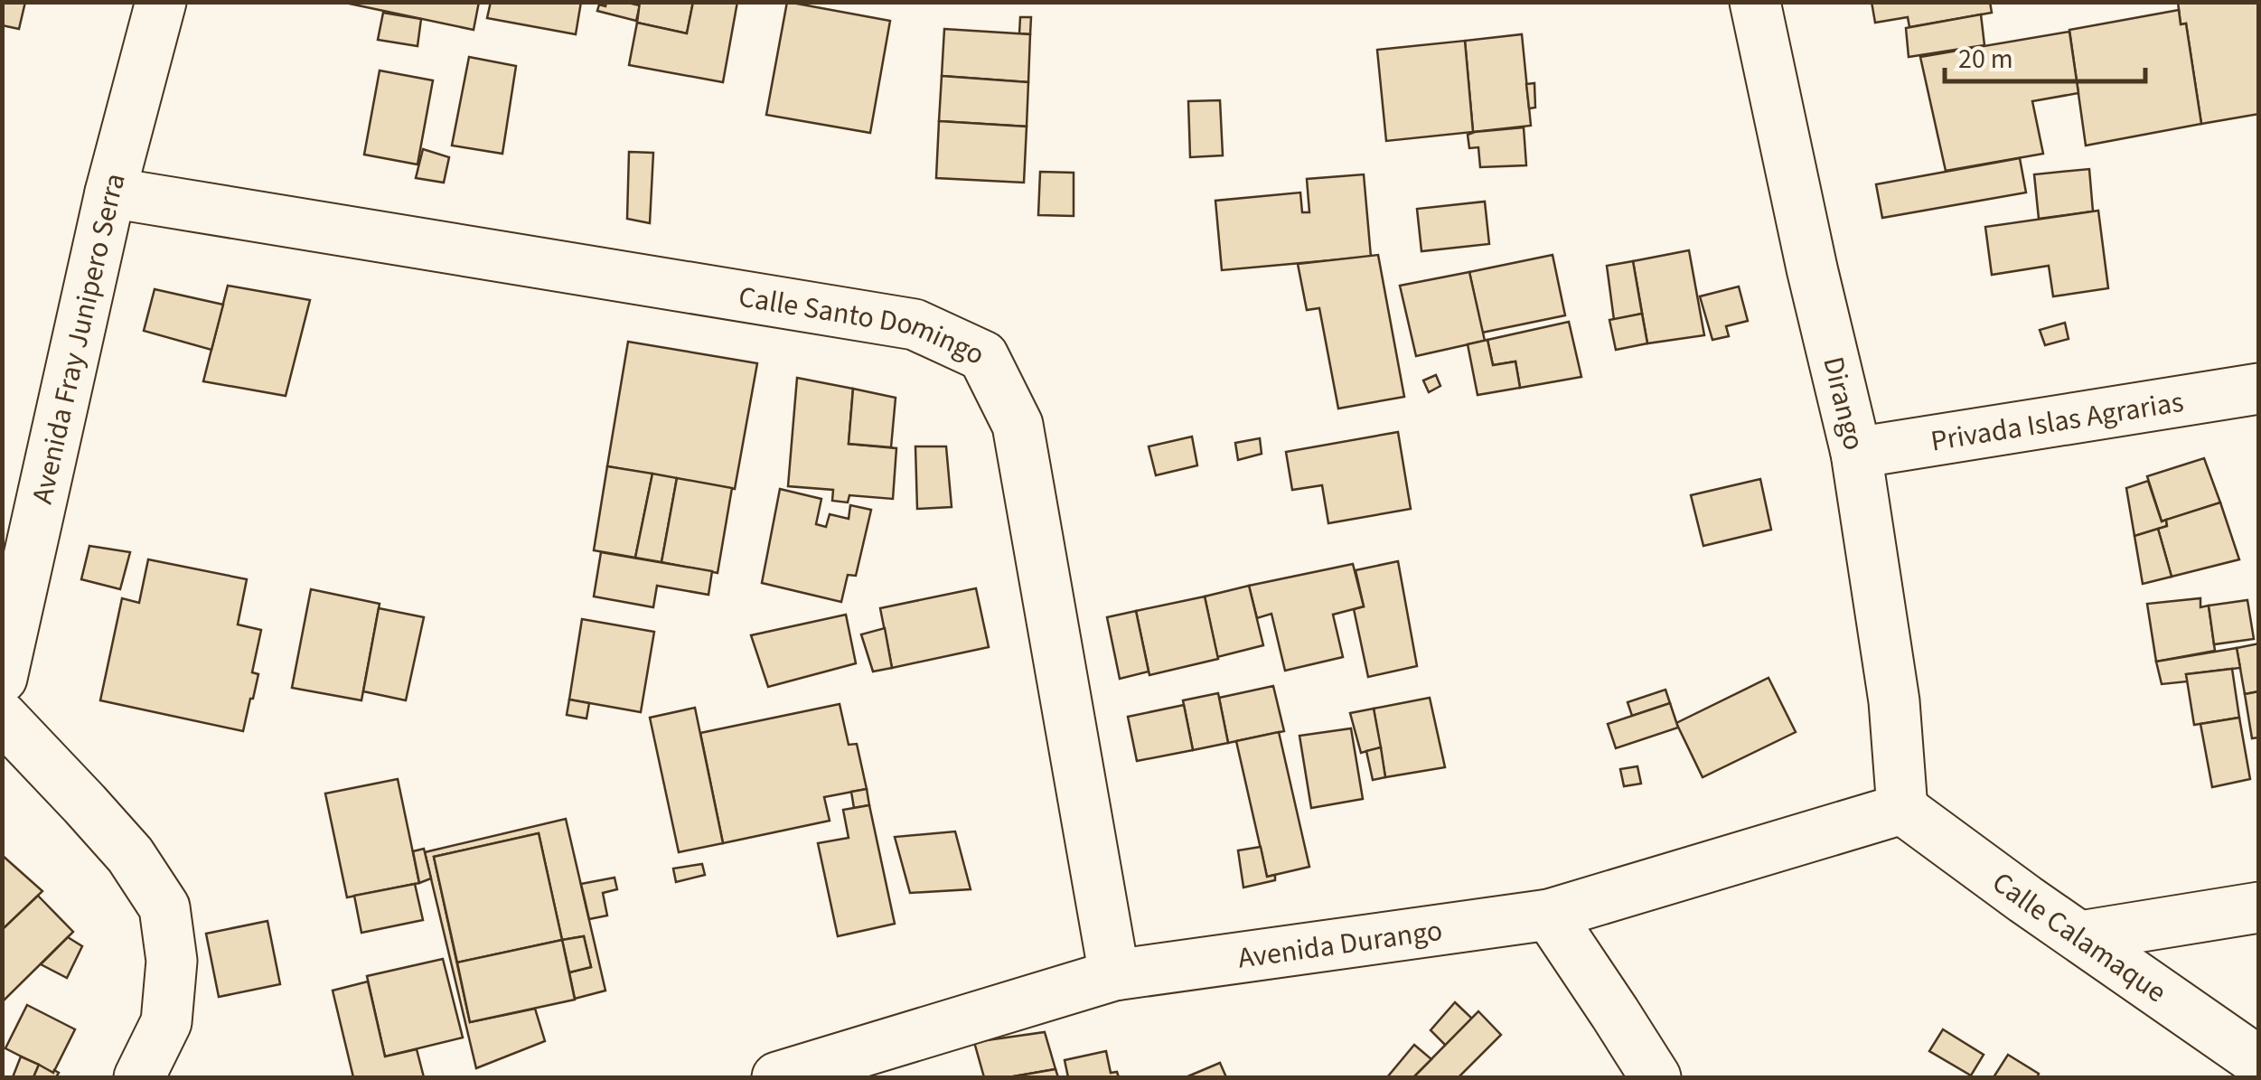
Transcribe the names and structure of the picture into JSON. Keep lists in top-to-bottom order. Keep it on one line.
{"streets":{"street":["Calle Santo Domingo","Avenida Fray Junipero Serra","Dirango","Privada Islas Agrarias","Calle Calamaque","Avenida Durango"]},"crossings":[["Calle Santo Domingo","Avenida Fray Junipero Serra"],["Calle Santo Domingo","Avenida Durango"],["Dirango","Privada Islas Agrarias"],["Dirango","Calle Calamaque"],["Dirango","Avenida Durango"],["Calle Calamaque","Avenida Durango"]],"scale_bar":"20 m"}
